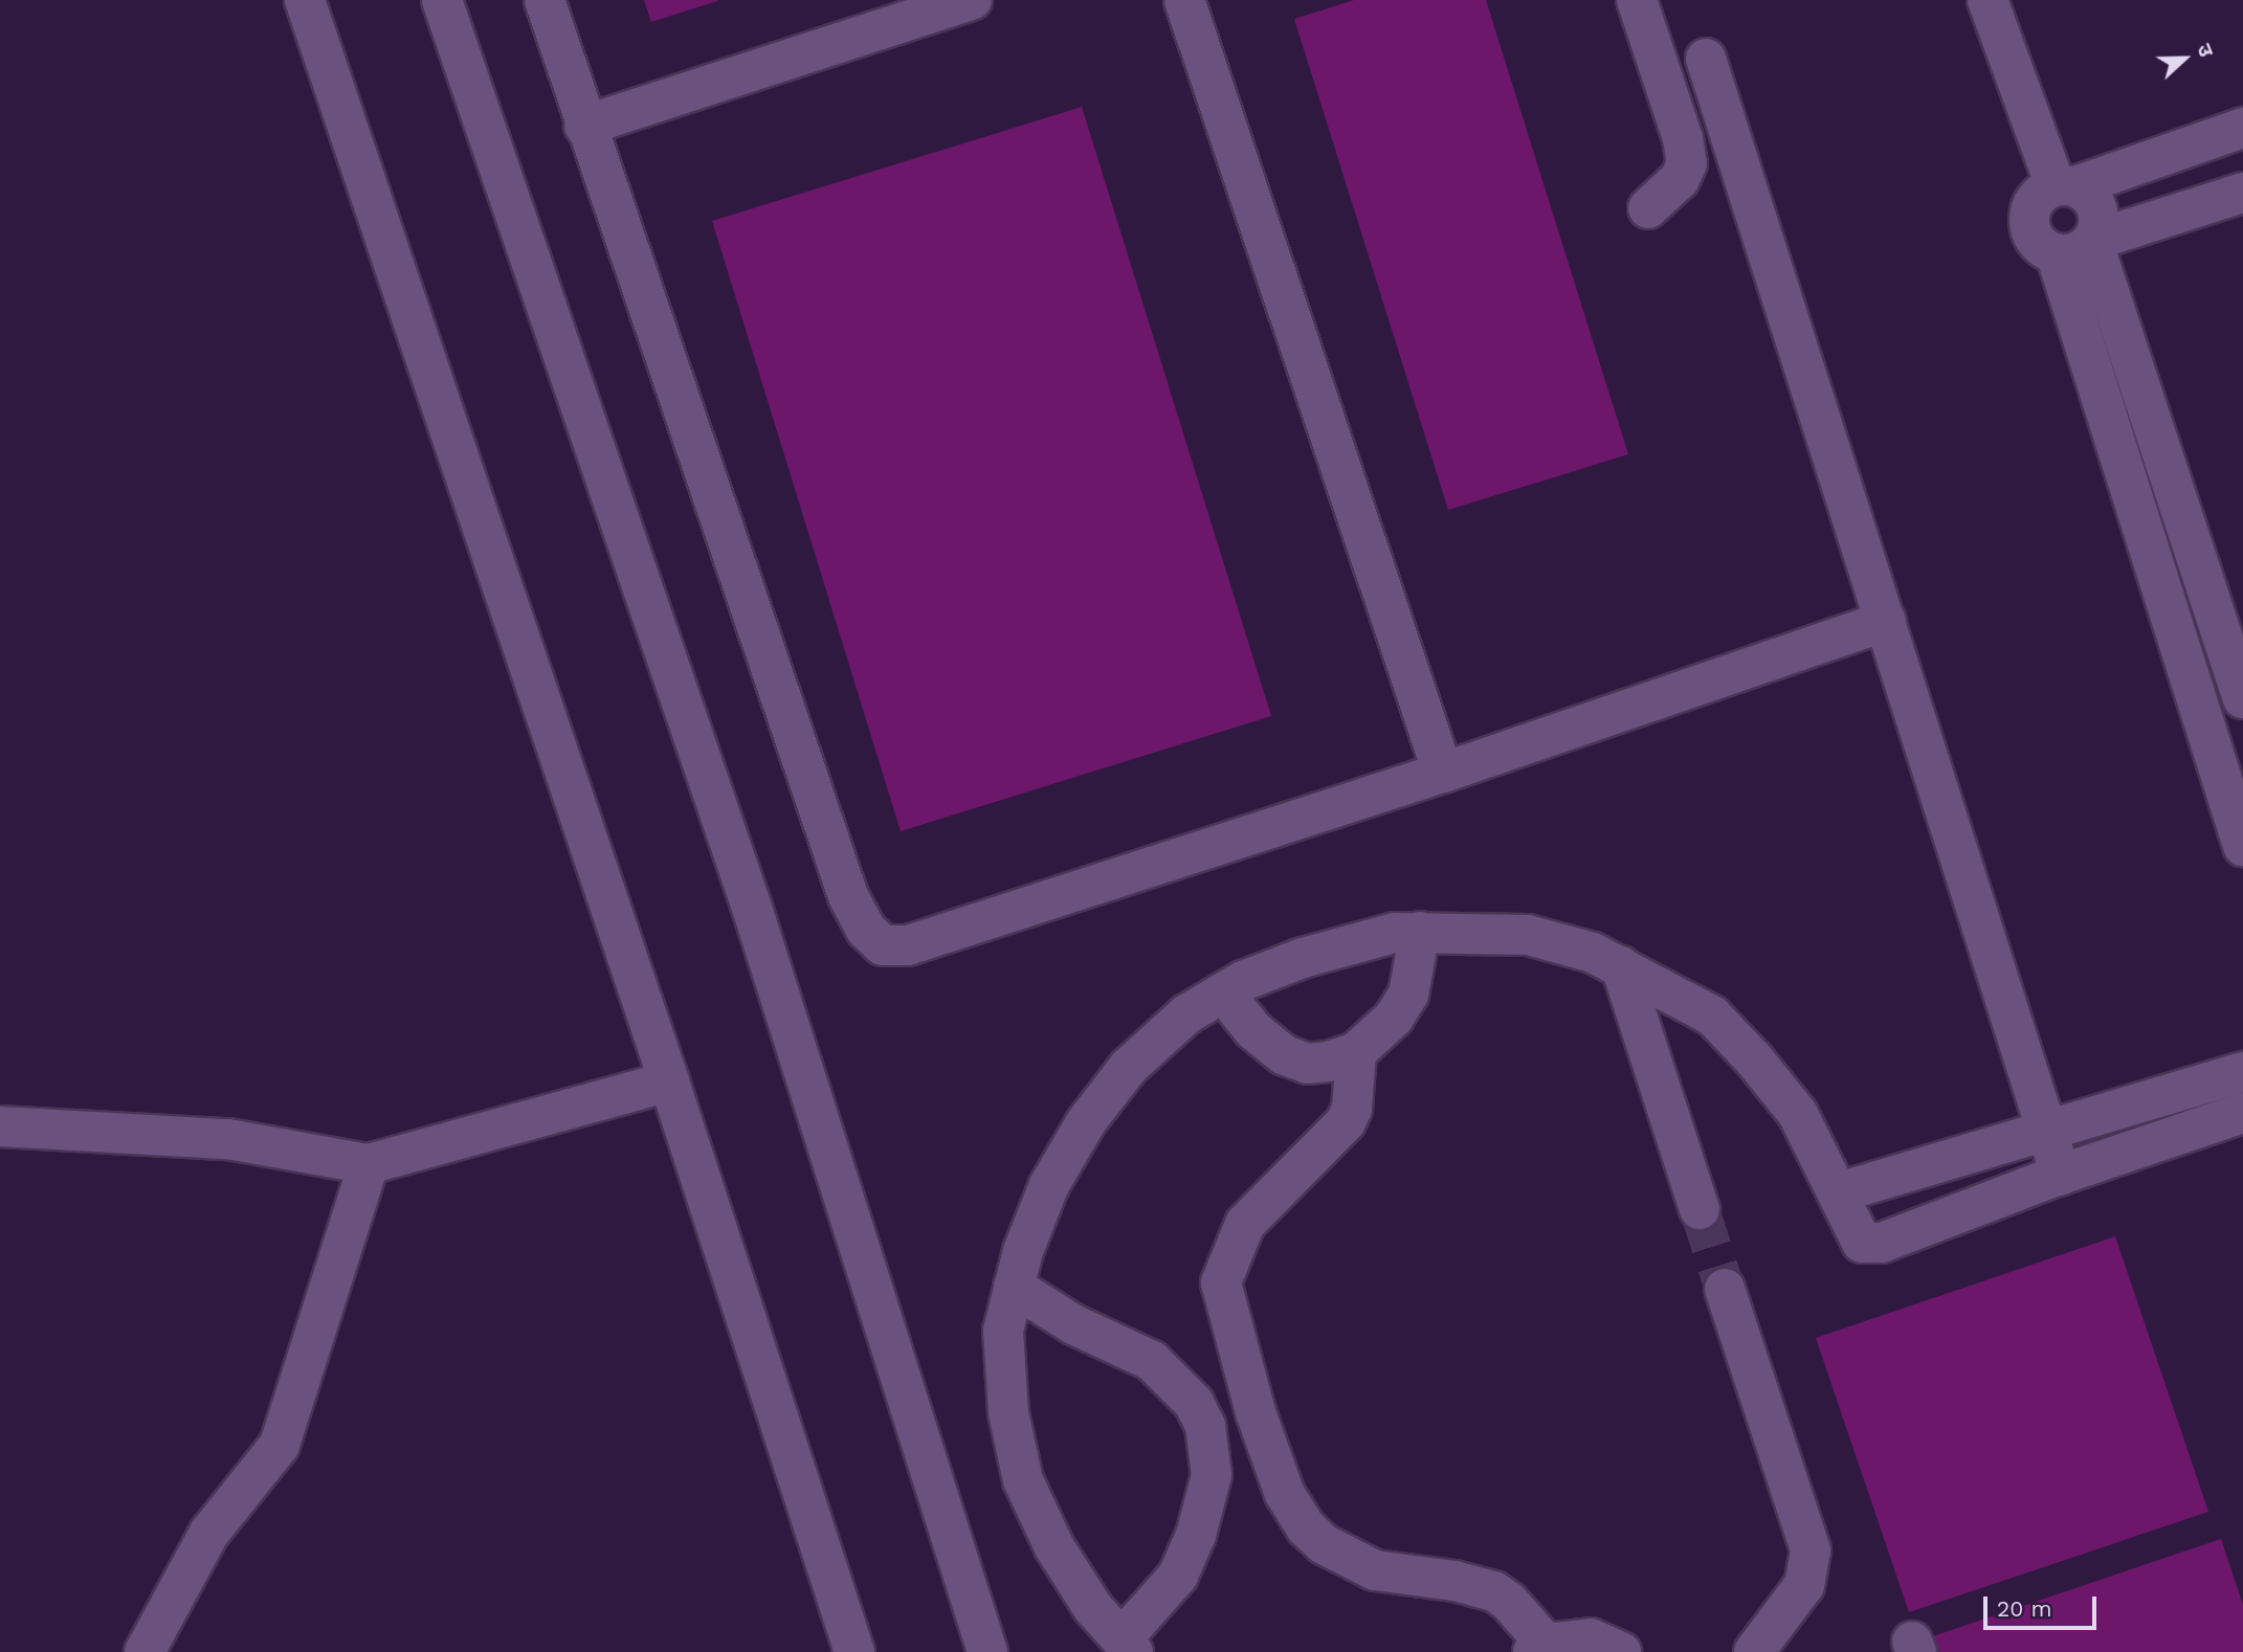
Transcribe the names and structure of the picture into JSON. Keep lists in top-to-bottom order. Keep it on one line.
{"scale_bar":"20 m","north":"right"}
